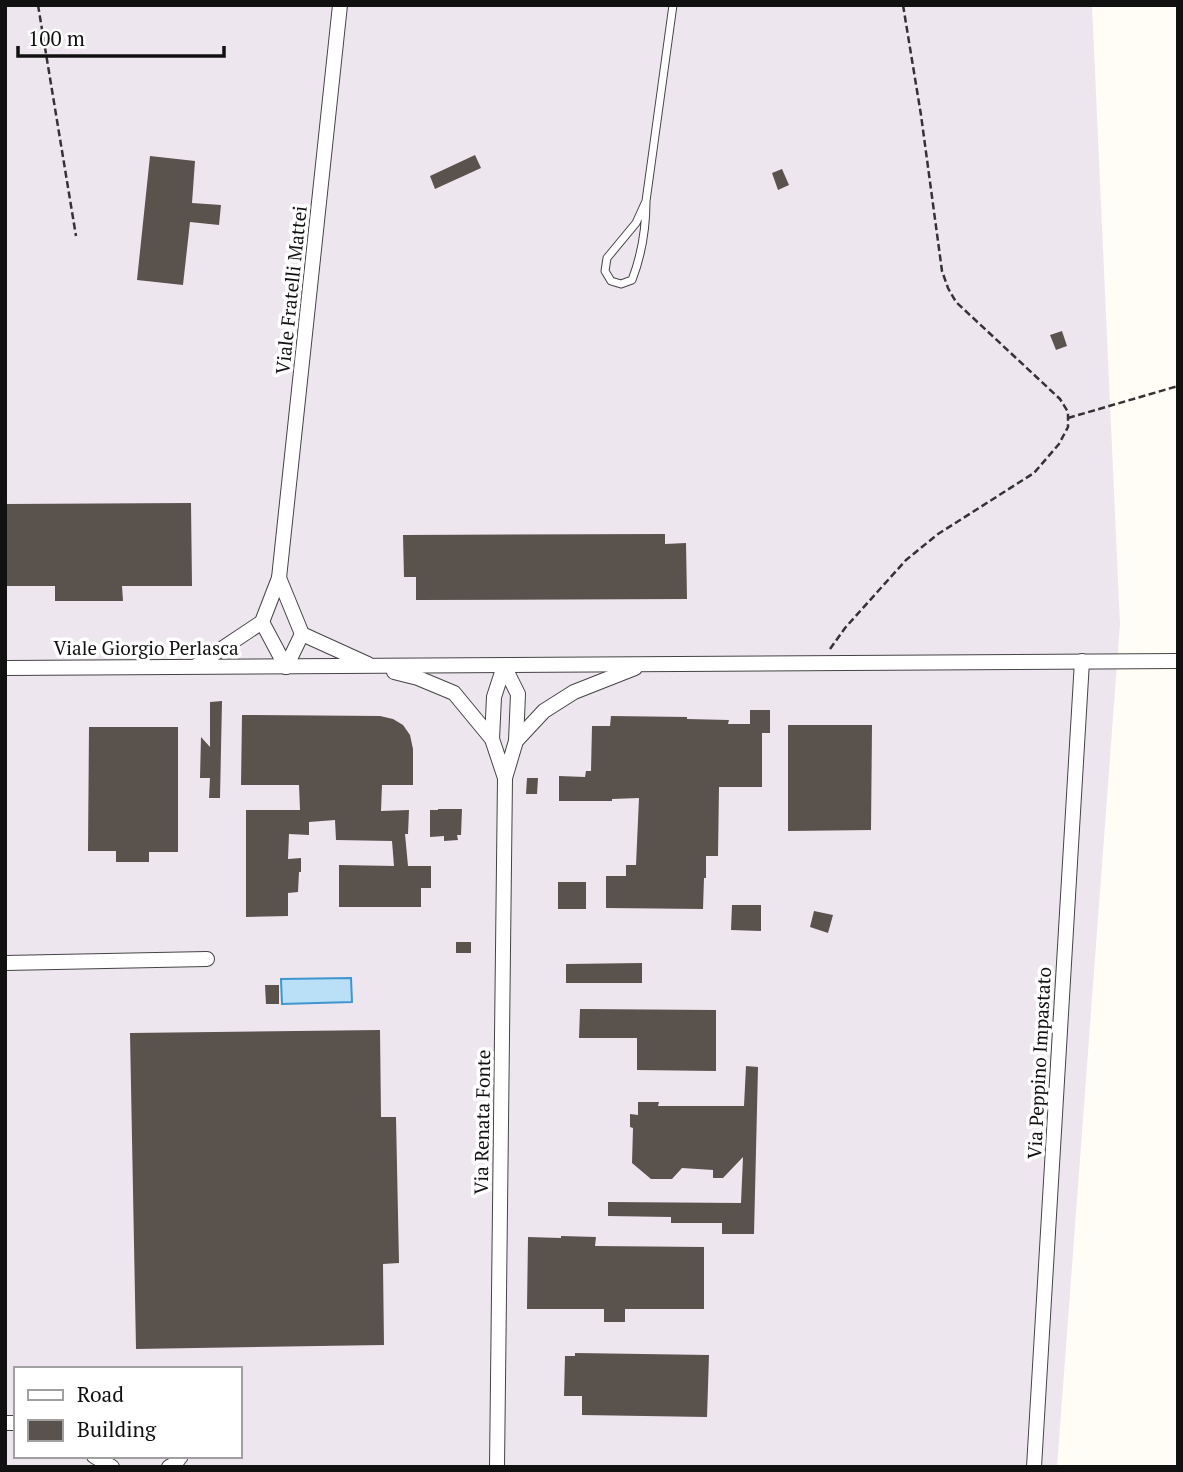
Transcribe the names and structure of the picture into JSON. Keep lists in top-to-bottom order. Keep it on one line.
{"streets":{"street":["Viale Fratelli Mattei","Viale Giorgio Perlasca","Via Peppino Impastato","Via Renata Fonte"]},"crossings":[["Viale Giorgio Perlasca","Via Peppino Impastato"],["Viale Giorgio Perlasca","Via Renata Fonte"]],"legend":["Road","Building"],"scale_bar":"100 m"}
